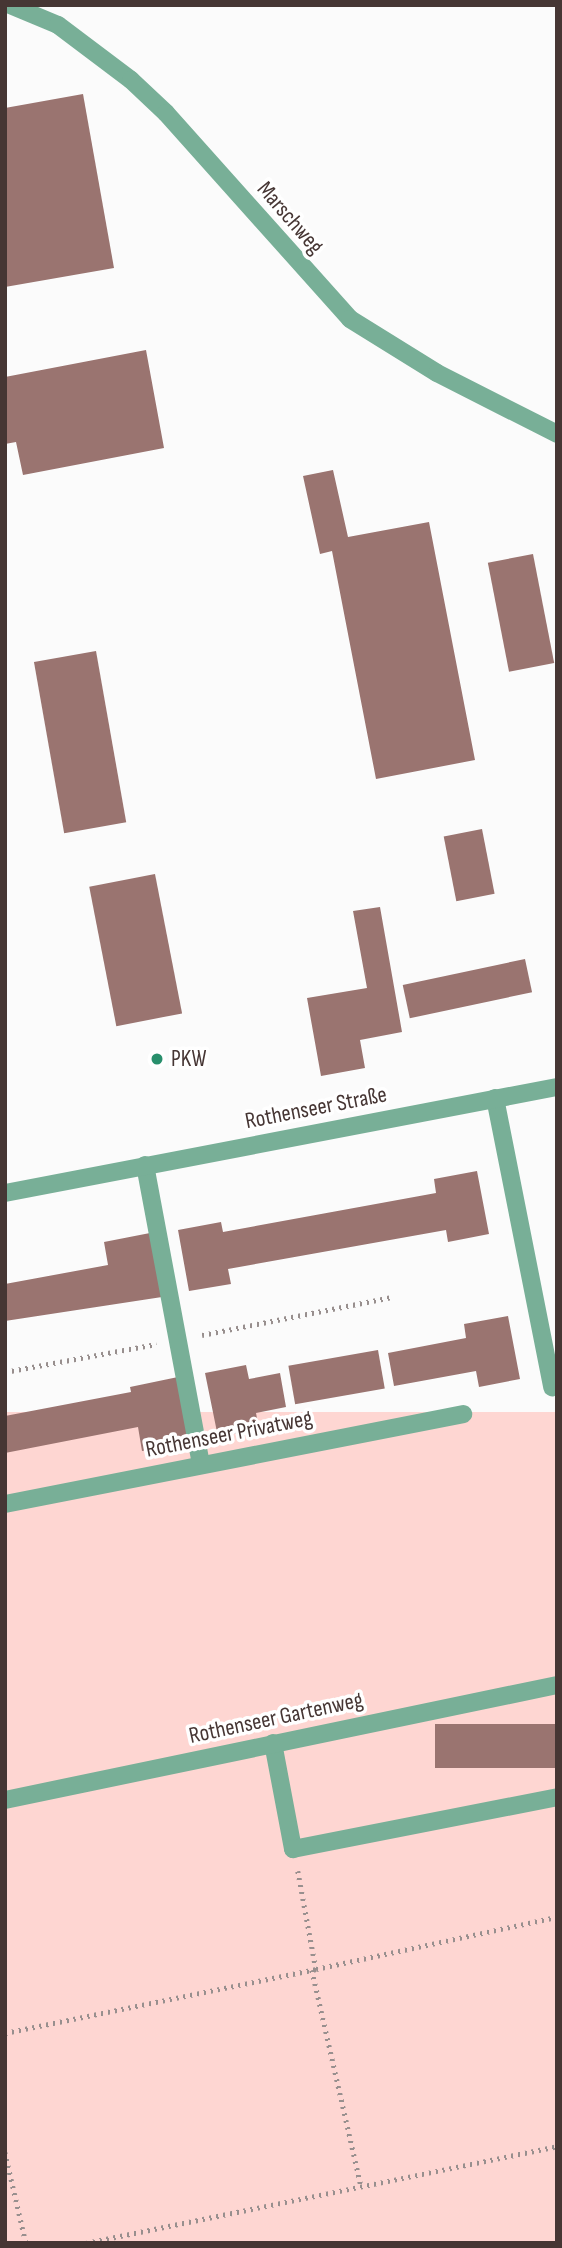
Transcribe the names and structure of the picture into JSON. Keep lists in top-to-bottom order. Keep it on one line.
{"streets":{"street":["Marschweg","Rothenseer Straße","Rothenseer Privatweg","Rothenseer Gartenweg"]},"places":["PKW"]}
